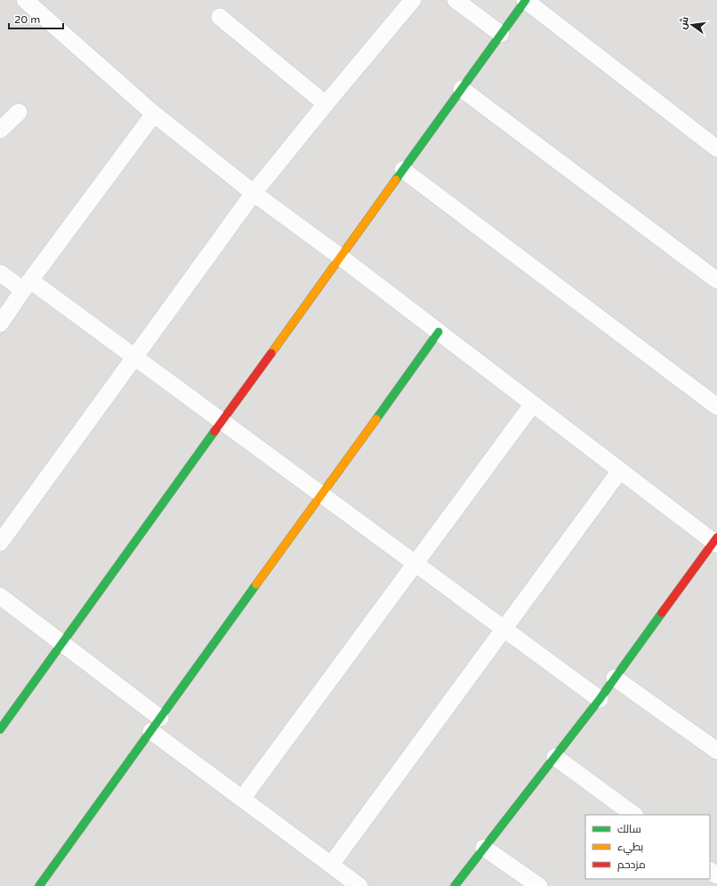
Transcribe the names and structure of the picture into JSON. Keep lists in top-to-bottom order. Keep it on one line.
{"legend":["سالك","بطيء","مزدحم"],"scale_bar":"20 m","north":"left"}
